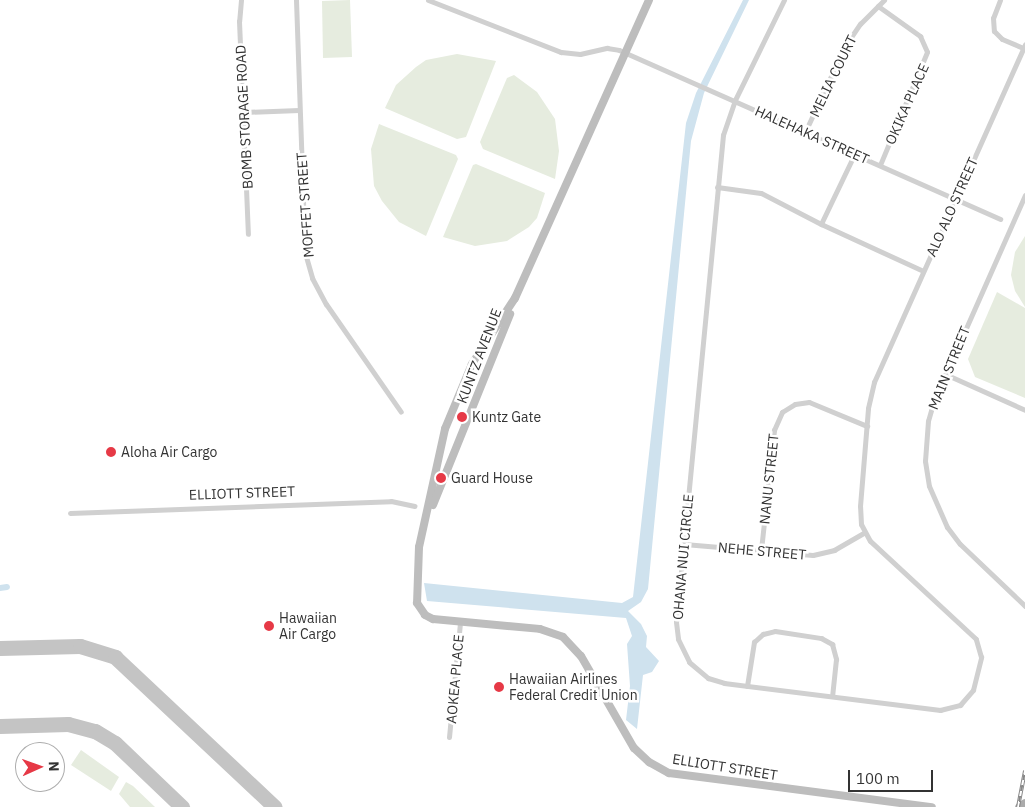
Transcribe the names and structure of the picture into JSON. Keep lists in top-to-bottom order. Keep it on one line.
{"streets":{"street":["MELIA COURT","OKIKA PLACE","BOMB STORAGE ROAD","HALEHAKA STREET","MOFFET STREET","ALO ALO STREET","KUNTZ AVENUE","MAIN STREET","NANU STREET","ELLIOTT STREET","NEHE STREET","OHANA NUI CIRCLE","AOKEA PLACE"]},"crossings":[["MELIA COURT","OKIKA PLACE"],["MELIA COURT","HALEHAKA STREET"],["OKIKA PLACE","HALEHAKA STREET"],["HALEHAKA STREET","ALO ALO STREET"],["HALEHAKA STREET","KUNTZ AVENUE"],["HALEHAKA STREET","OHANA NUI CIRCLE"],["ALO ALO STREET","NANU STREET"],["KUNTZ AVENUE","ELLIOTT STREET"],["NANU STREET","NEHE STREET"],["ELLIOTT STREET","AOKEA PLACE"],["NEHE STREET","OHANA NUI CIRCLE"]],"places":["Kuntz Gate","Aloha Air Cargo","Guard House","Hawaiian Air Cargo","Hawaiian Airlines Federal Credit Union"],"scale_bar":"100 m","north":"right"}
